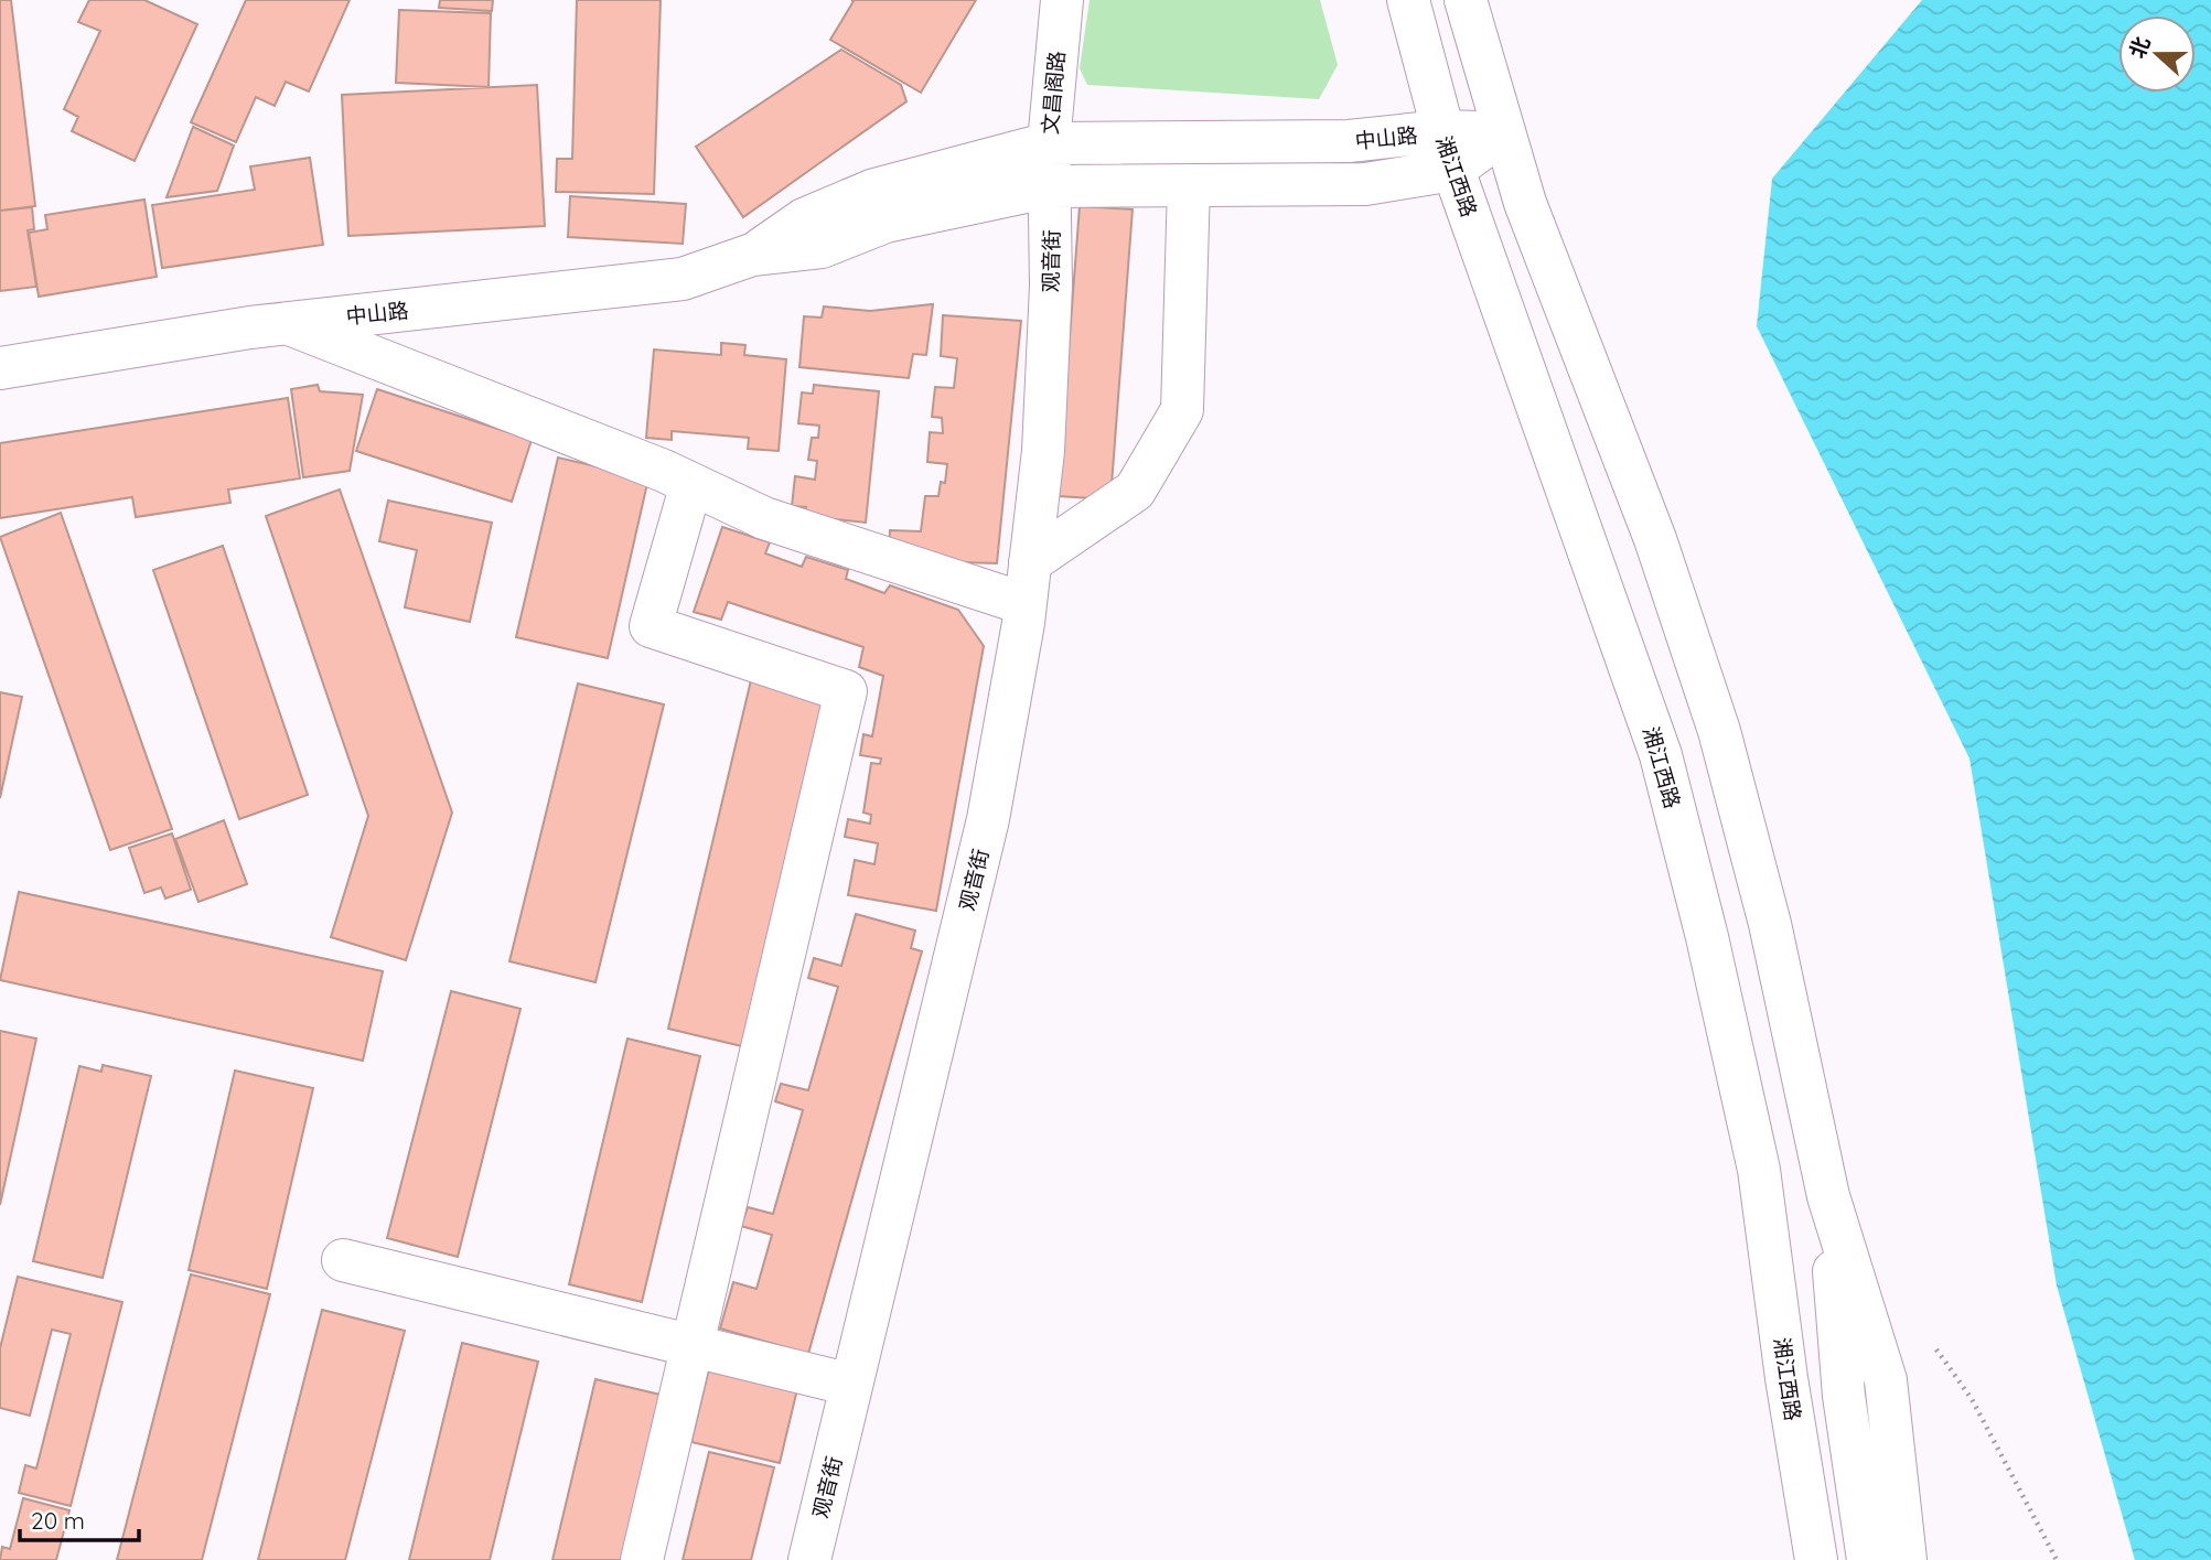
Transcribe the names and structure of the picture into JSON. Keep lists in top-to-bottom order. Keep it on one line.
{"streets":{"street":["文昌阁路","中山路","湘江西路","观音街"]},"crossings":[["文昌阁路","中山路"],["文昌阁路","观音街"],["中山路","湘江西路"],["中山路","观音街"]],"scale_bar":"20 m","north":"left"}
